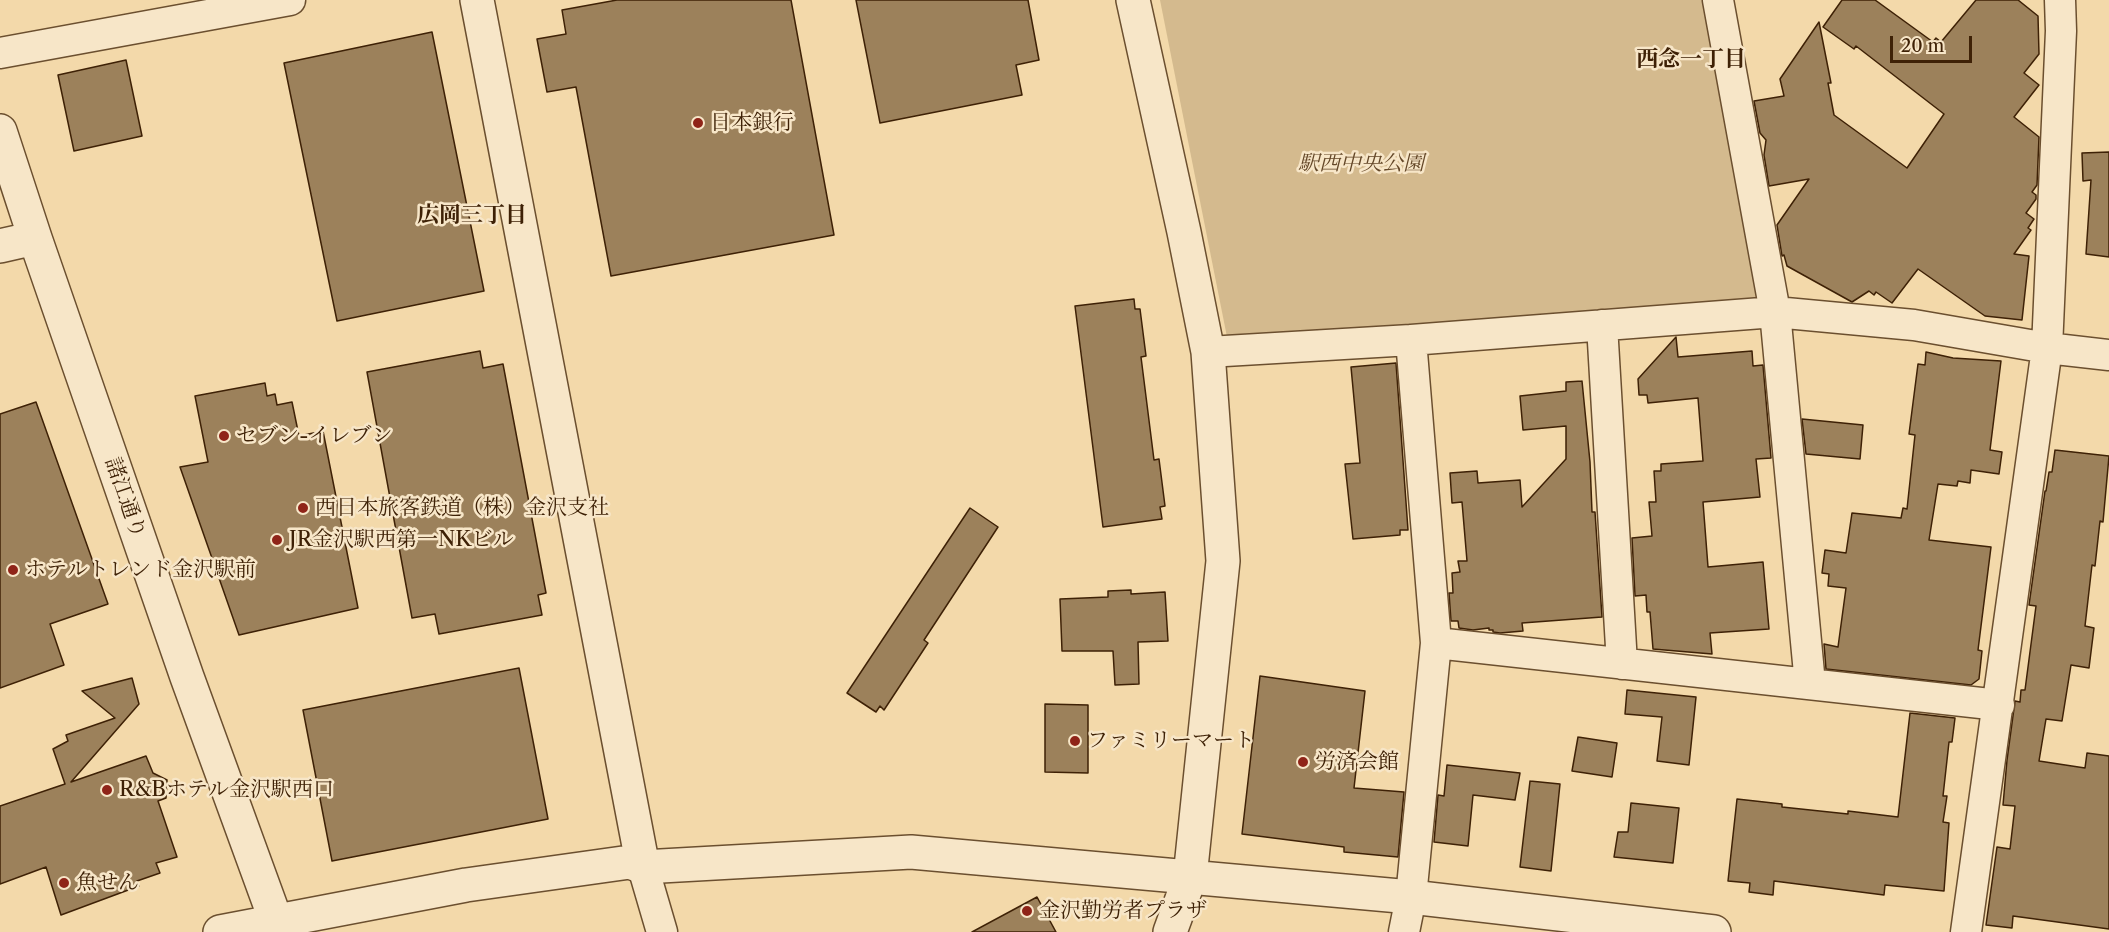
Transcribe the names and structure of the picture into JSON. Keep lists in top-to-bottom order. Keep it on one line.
{"streets":{"street":["諸江通り"]},"districts":["西念一丁目","広岡三丁目"],"parks":["駅西中央公園"],"places":["日本銀行","セブン-イレブン","西日本旅客鉄道（株）金沢支社","JR金沢駅西第一NKビル","ホテルトレンド金沢駅前","ファミリーマート","労済会館","R&Bホテル金沢駅西口","魚せん","金沢勤労者プラザ"],"scale_bar":"20 m"}
